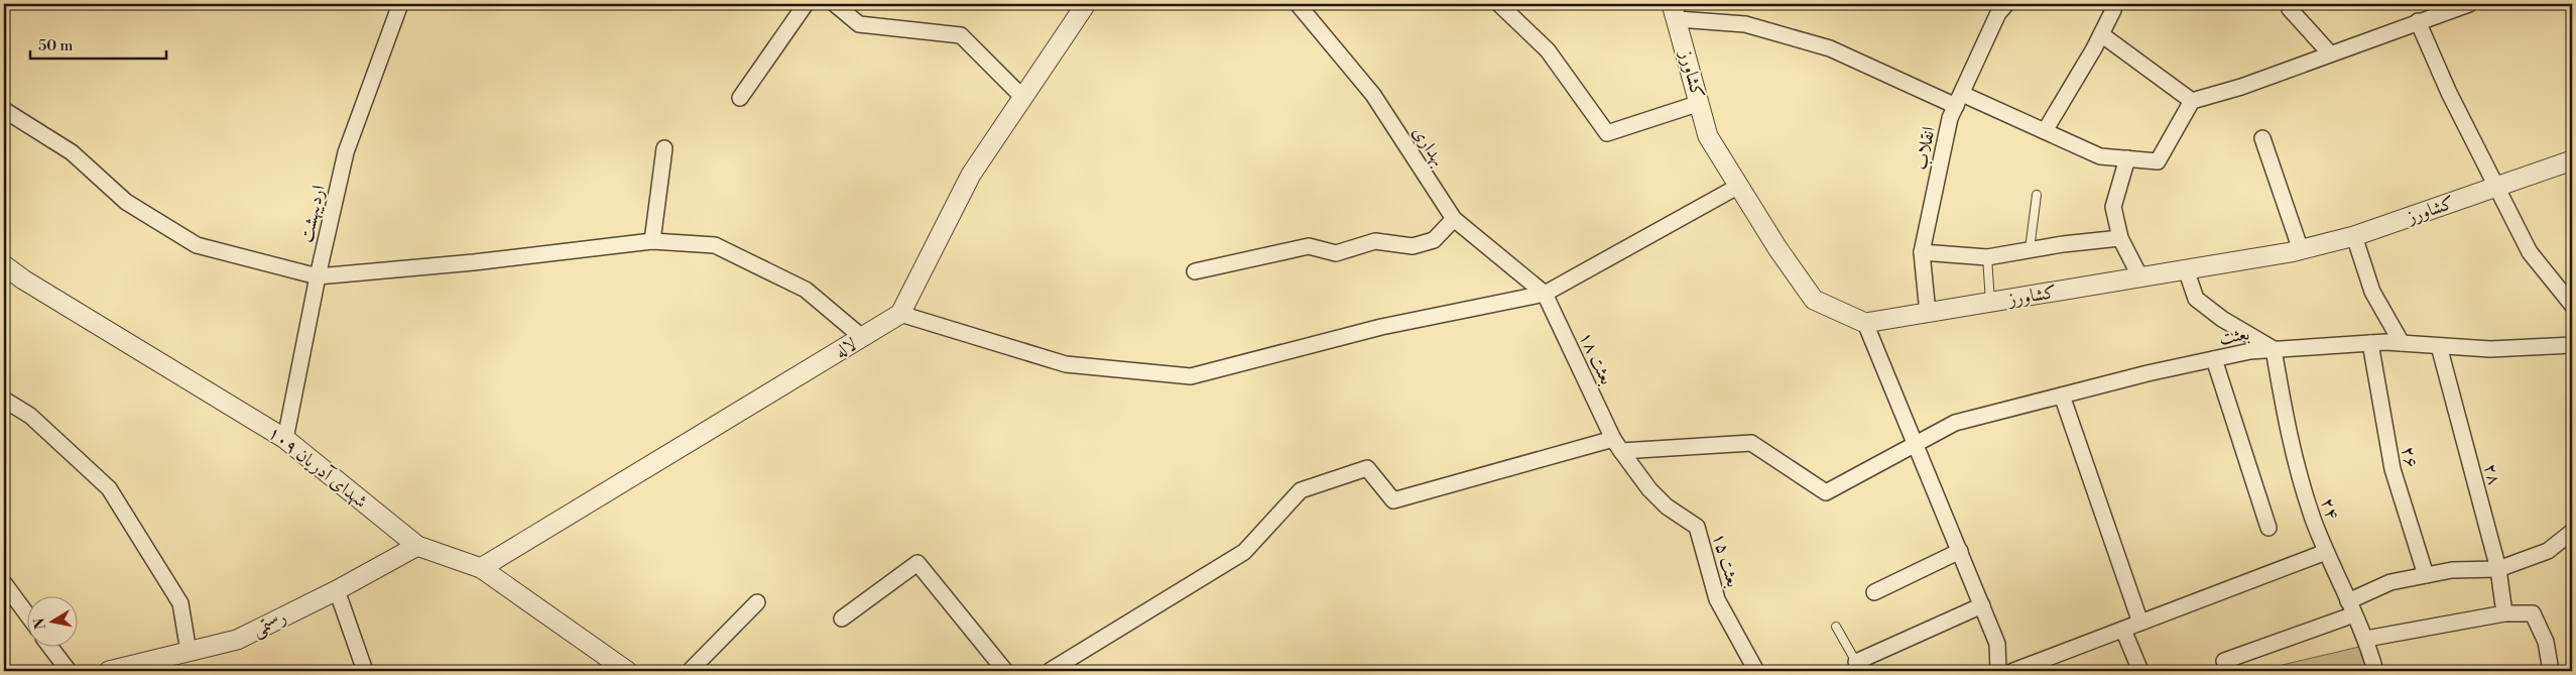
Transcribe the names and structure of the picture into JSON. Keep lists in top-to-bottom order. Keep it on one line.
{"streets":{"street":["کشاورز","بهداری","انقلاب","اردیبهشت","بعثت","لاله","بعثت ۱۸","۲۶","شهدای آدریان ۱۰۹","۲۸","۲۴","بعثت ۱۵","رستمی"]},"crossings":[["کشاورز","انقلاب"],["بهداری","بعثت ۱۸"],["اردیبهشت","شهدای آدریان ۱۰۹"],["بعثت","بعثت ۱۸"],["بعثت","۲۶"],["بعثت","۲۸"],["بعثت","۲۴"],["بعثت","بعثت ۱۵"],["لاله","شهدای آدریان ۱۰۹"],["بعثت ۱۸","بعثت ۱۵"],["شهدای آدریان ۱۰۹","رستمی"]],"scale_bar":"50 m","north":"left"}
